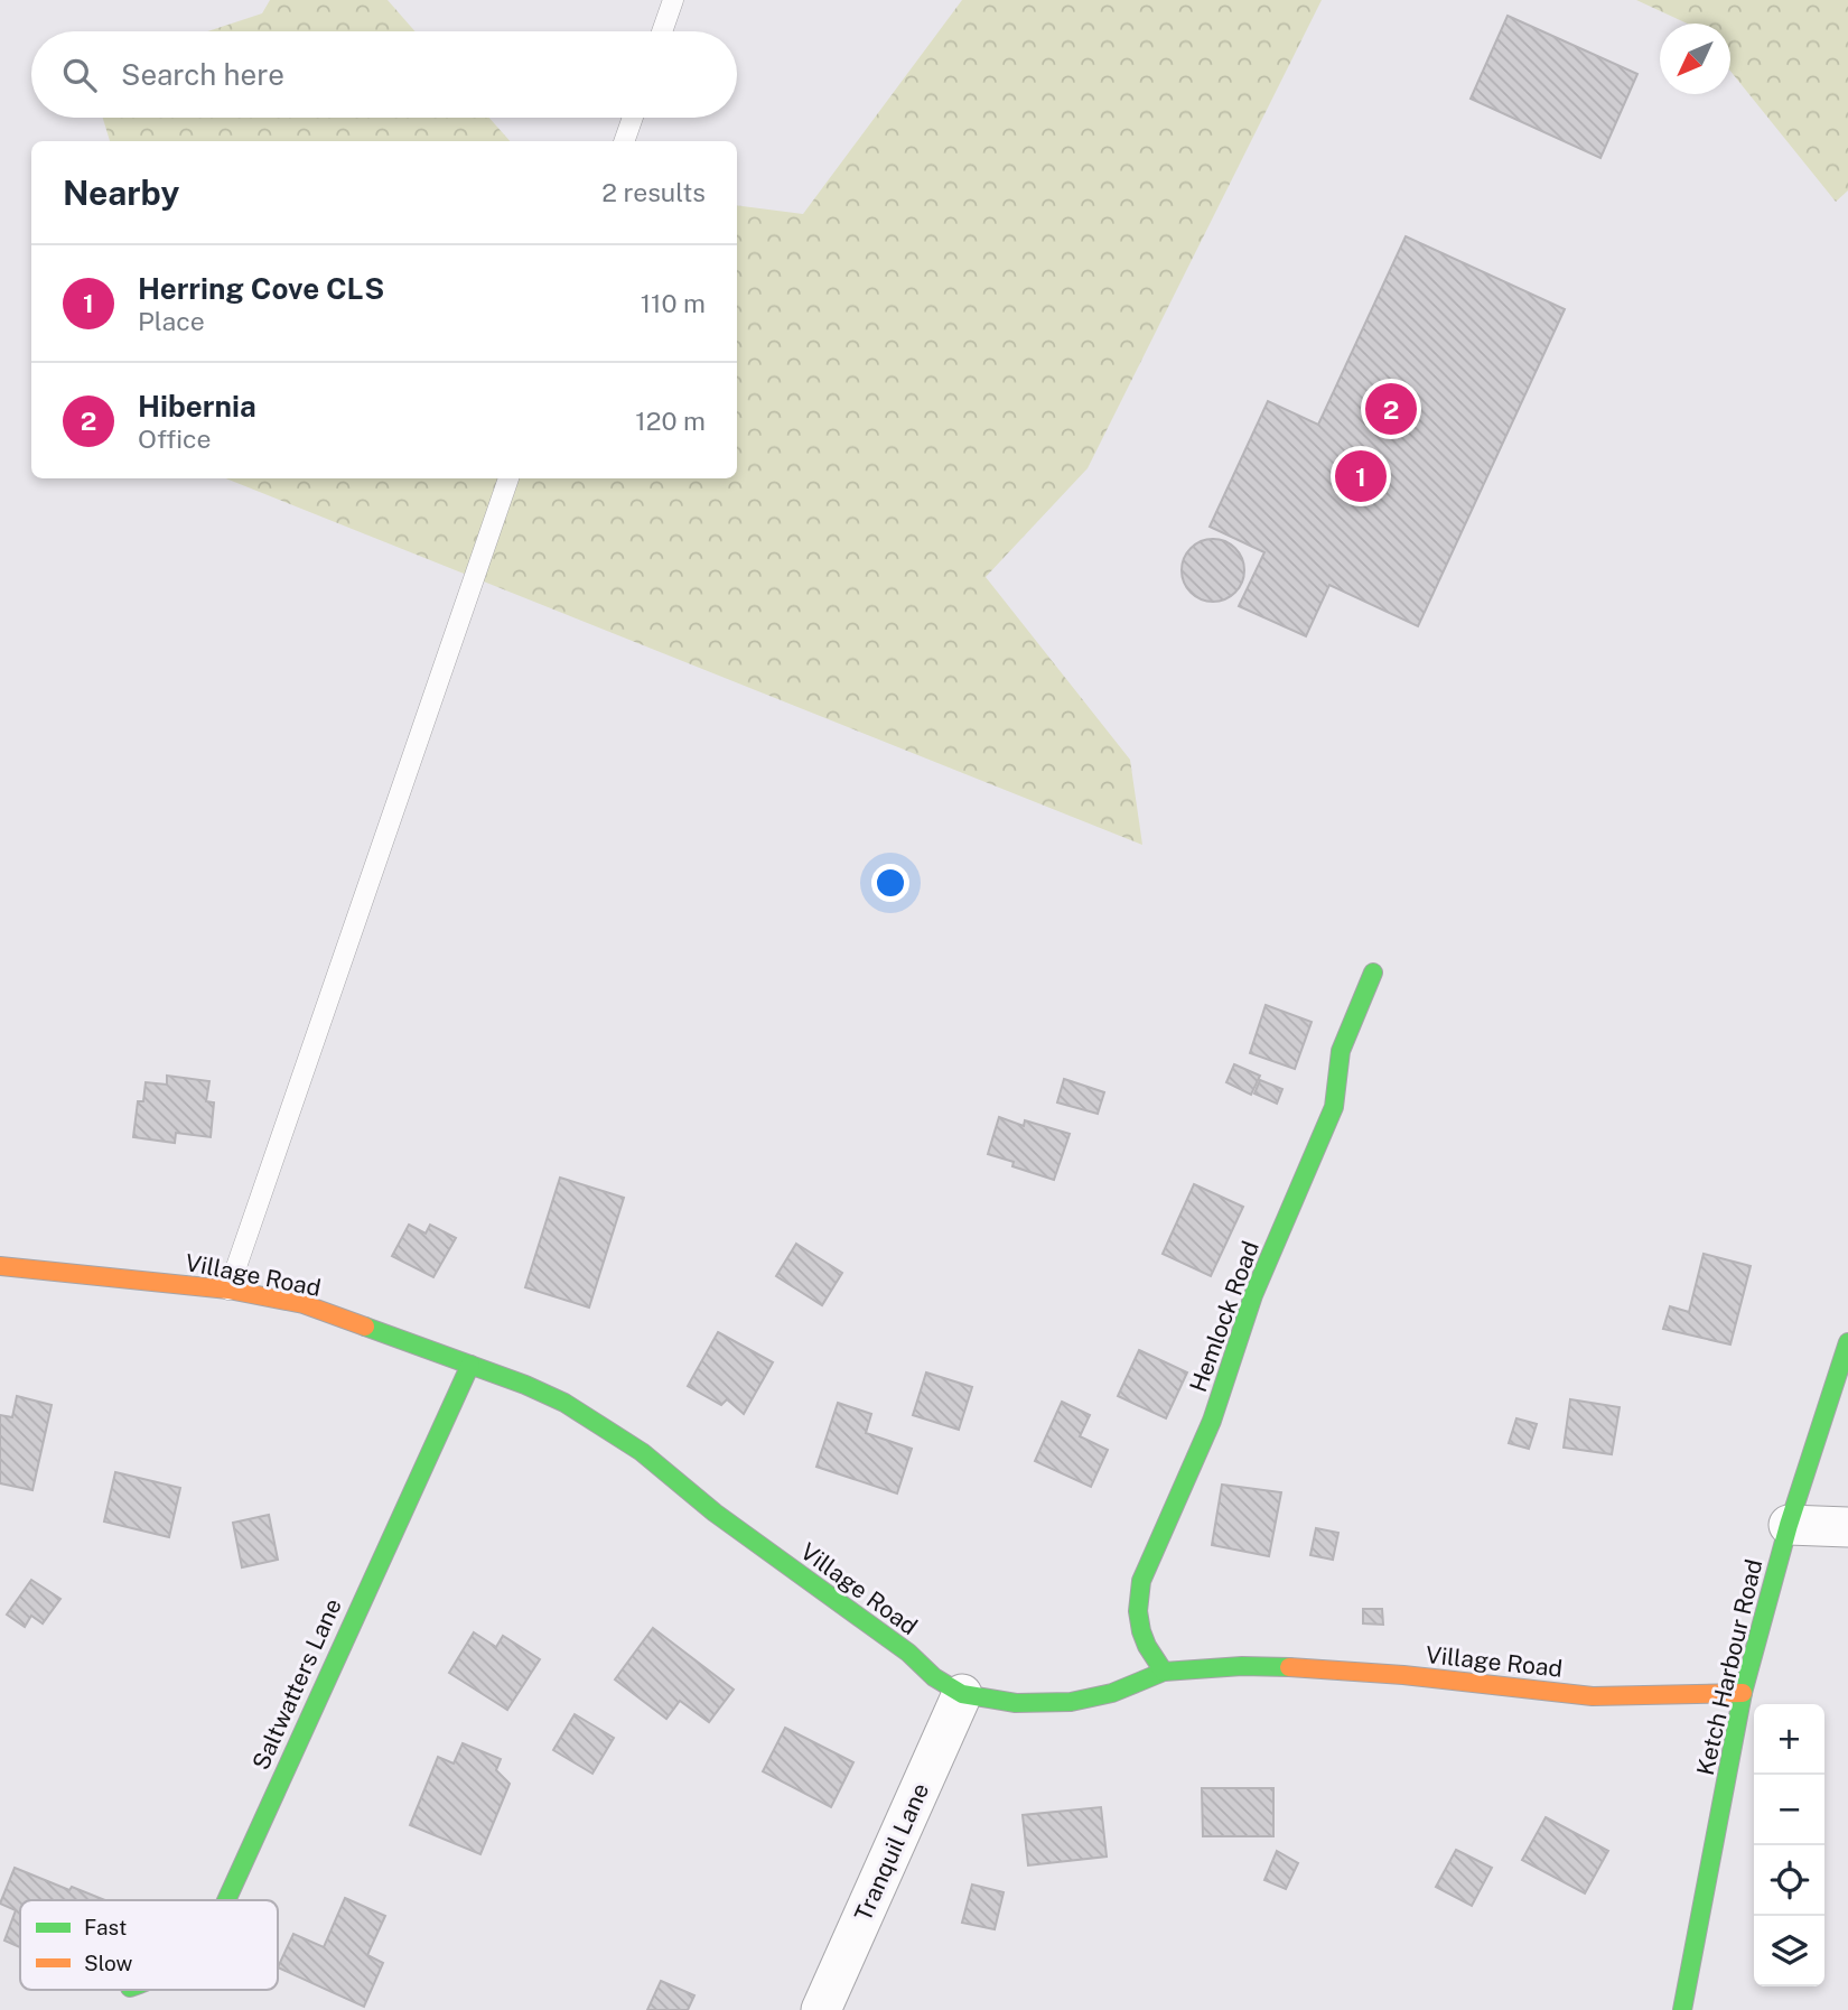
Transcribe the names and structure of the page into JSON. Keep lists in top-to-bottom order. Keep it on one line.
{"streets":{"street":["Village Road","Hemlock Road","Ketch Harbour Road","Saltwatters Lane","Tranquil Lane"]},"crossings":[["Village Road","Hemlock Road"],["Village Road","Ketch Harbour Road"],["Village Road","Saltwatters Lane"],["Village Road","Tranquil Lane"]],"legend":["Fast","Slow"],"north":"bottom left","page":{"search":"Search here","heading":["Nearby","2 results"],"list":[{"mark":"1","name":"Herring Cove CLS","note":"Place","value":"110 m"},{"mark":"2","name":"Hibernia","note":"Office","value":"120 m"}],"pins":["2","1"],"map_buttons":["+","−"]}}
